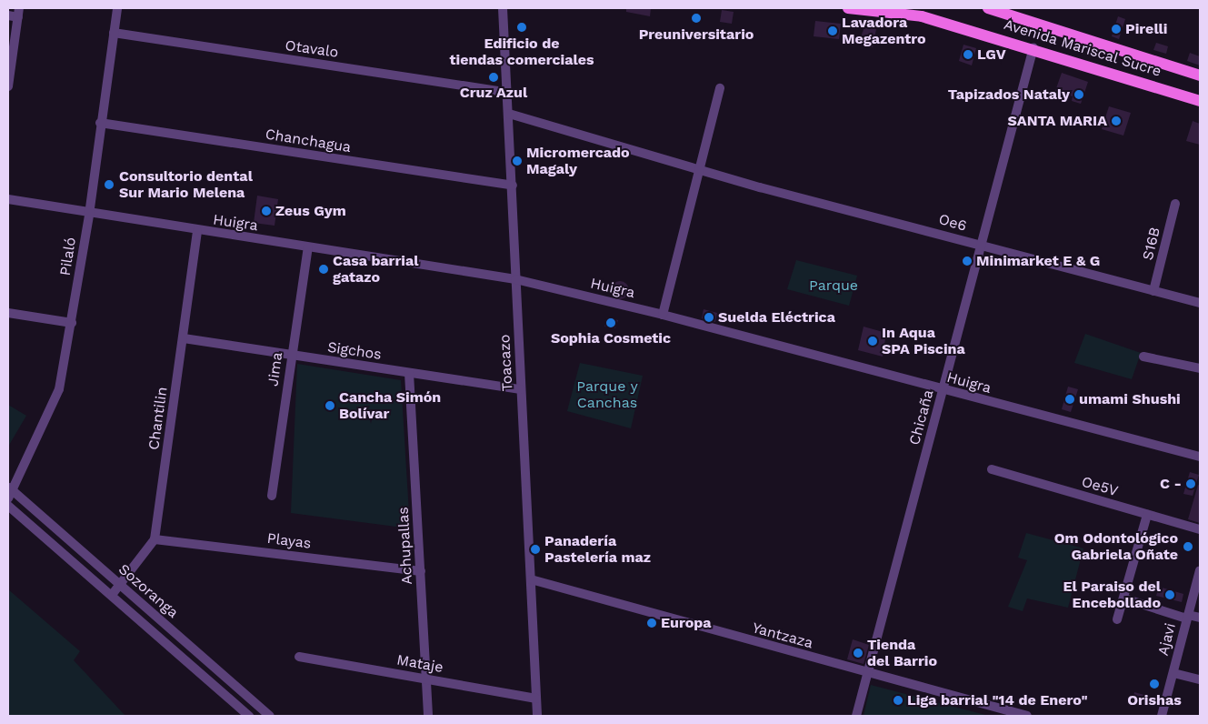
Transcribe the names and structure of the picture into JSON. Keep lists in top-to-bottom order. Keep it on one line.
{"streets":{"main road":["Avenida Mariscal Sucre"],"street":["Otavalo","Chanchagua","Huigra","Oe6","S16B","Pilaló","Sigchos","Toacazo","Jima","Chicaña","Chantilin","Oe5V","Playas","Achupallas","Sozoranga","Yantzaza","Ajavi","Mataje"]},"crossings":[["Avenida Mariscal Sucre","Chicaña"],["Otavalo","Pilaló"],["Otavalo","Toacazo"],["Chanchagua","Pilaló"],["Chanchagua","Toacazo"],["Huigra","Pilaló"],["Huigra","Toacazo"],["Huigra","Jima"],["Huigra","Chicaña"],["Huigra","Chantilin"],["Oe6","S16B"],["Oe6","Toacazo"],["Oe6","Chicaña"],["Pilaló","Sozoranga"],["Sigchos","Toacazo"],["Sigchos","Jima"],["Sigchos","Chantilin"],["Sigchos","Achupallas"],["Toacazo","Yantzaza"],["Toacazo","Mataje"],["Chicaña","Yantzaza"],["Chantilin","Playas"],["Chantilin","Sozoranga"],["Playas","Achupallas"],["Achupallas","Mataje"]],"parks":["Parque","Parque y Canchas"],"places":["Preuniversitario","Edificio de tiendas comerciales","Pirelli","Lavadora Megazentro","LGV","Cruz Azul","Tapizados Nataly","SANTA MARIA","Micromercado Magaly","Consultorio dental Sur Mario Melena","Zeus Gym","Minimarket E & G","Casa barrial gatazo","Suelda Eléctrica","Sophia Cosmetic","In Aqua SPA Piscina","umami Shushi","Cancha Simón Bolívar","C -","Om Odontológico Gabriela Oñate","Panadería Pastelería maz","El Paraiso del Encebollado","Europa","Tienda del Barrio","Orishas","Liga barrial \"14 de Enero\""]}
